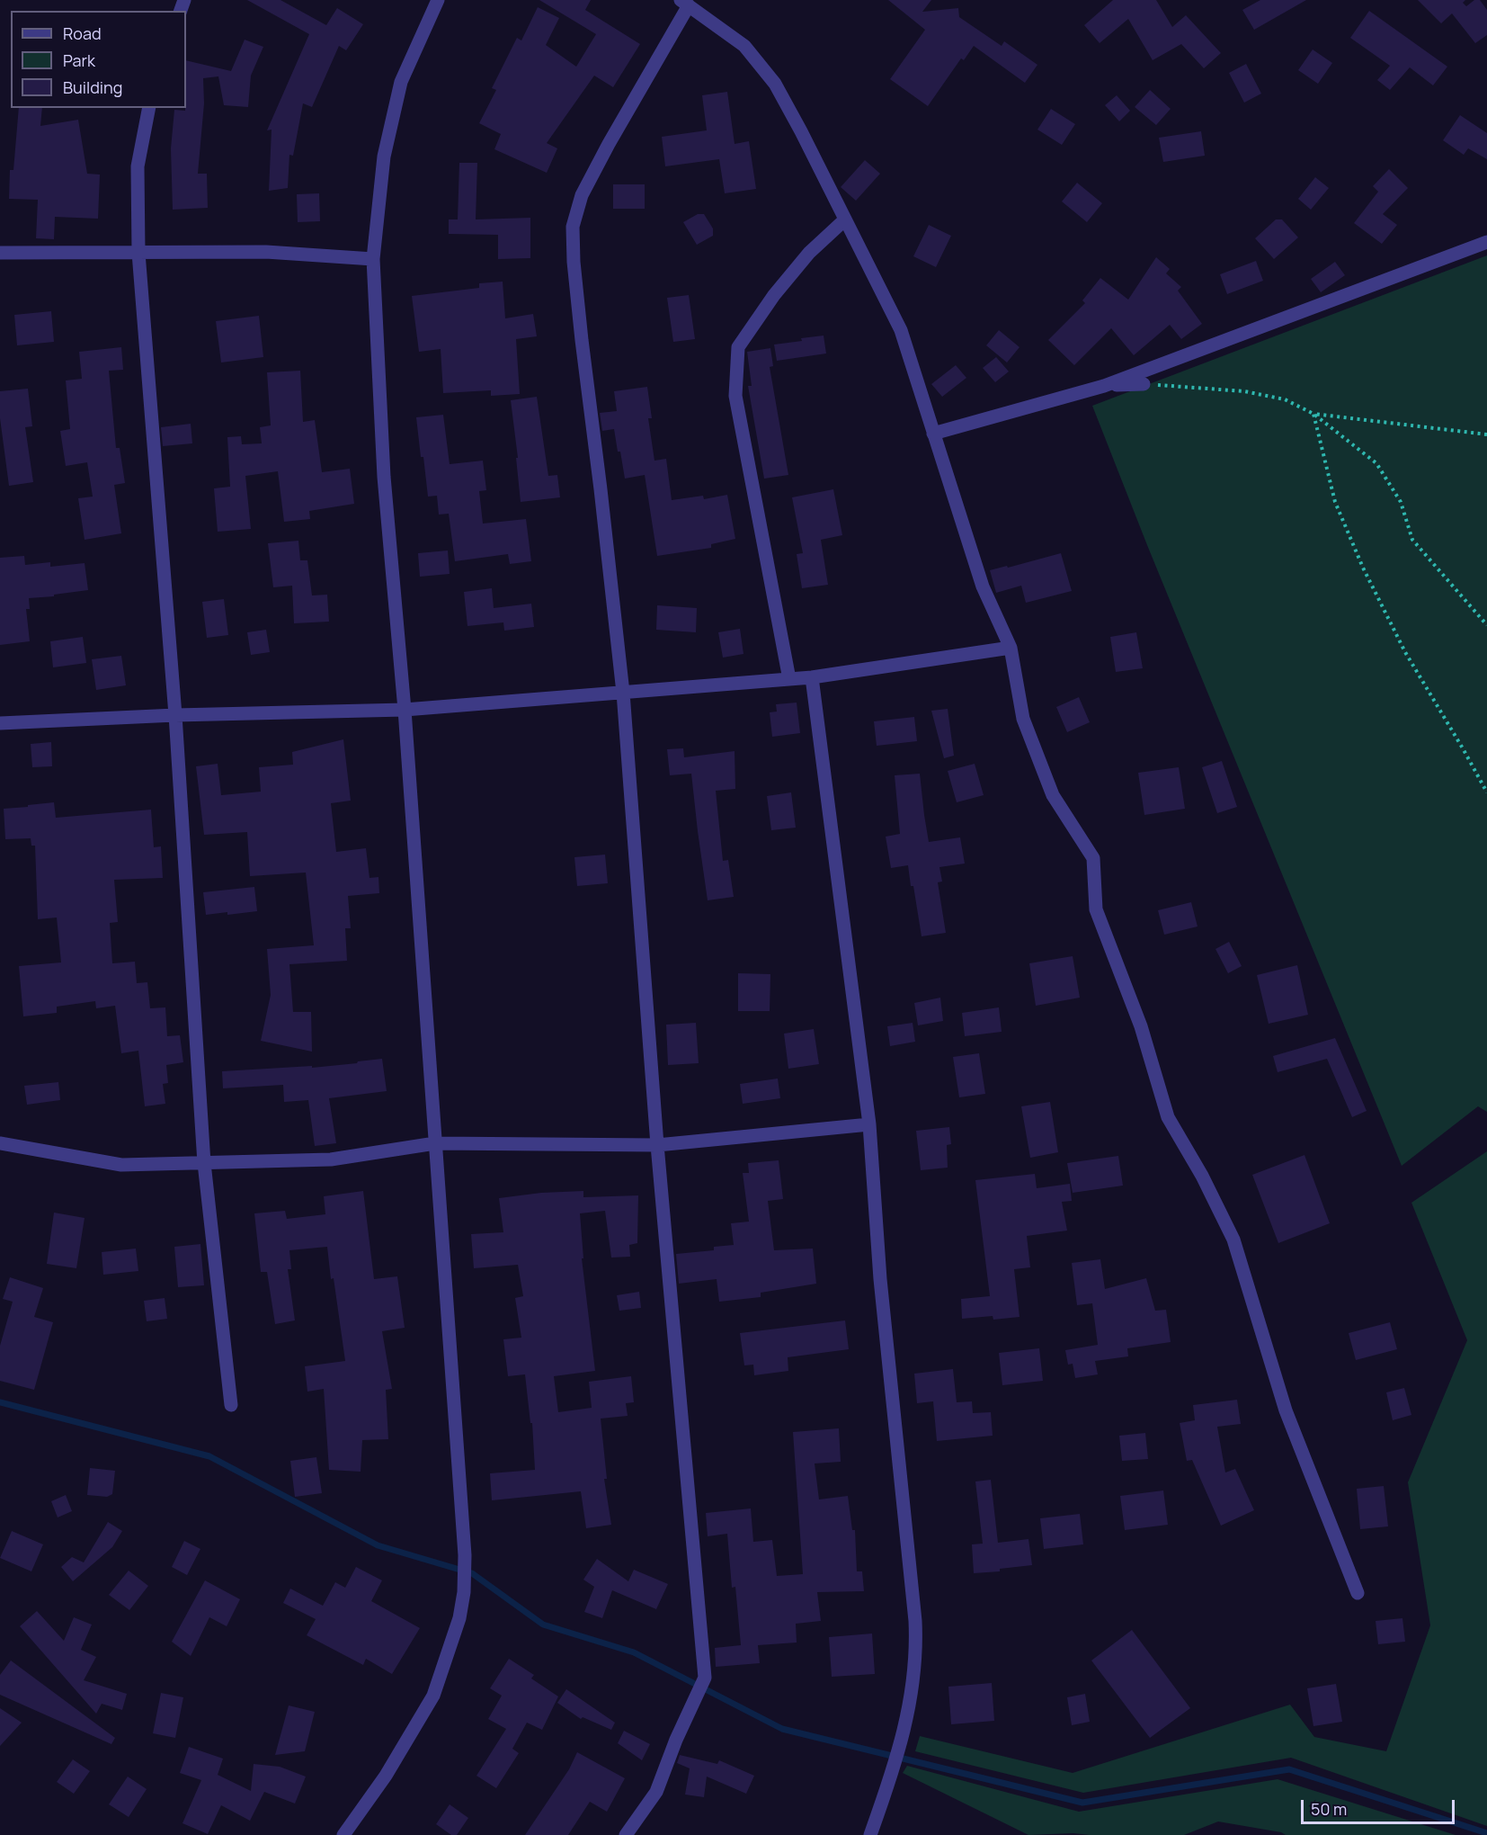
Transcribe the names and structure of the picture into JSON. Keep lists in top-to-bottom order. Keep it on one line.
{"legend":["Road","Park","Building"],"scale_bar":"50 m"}
